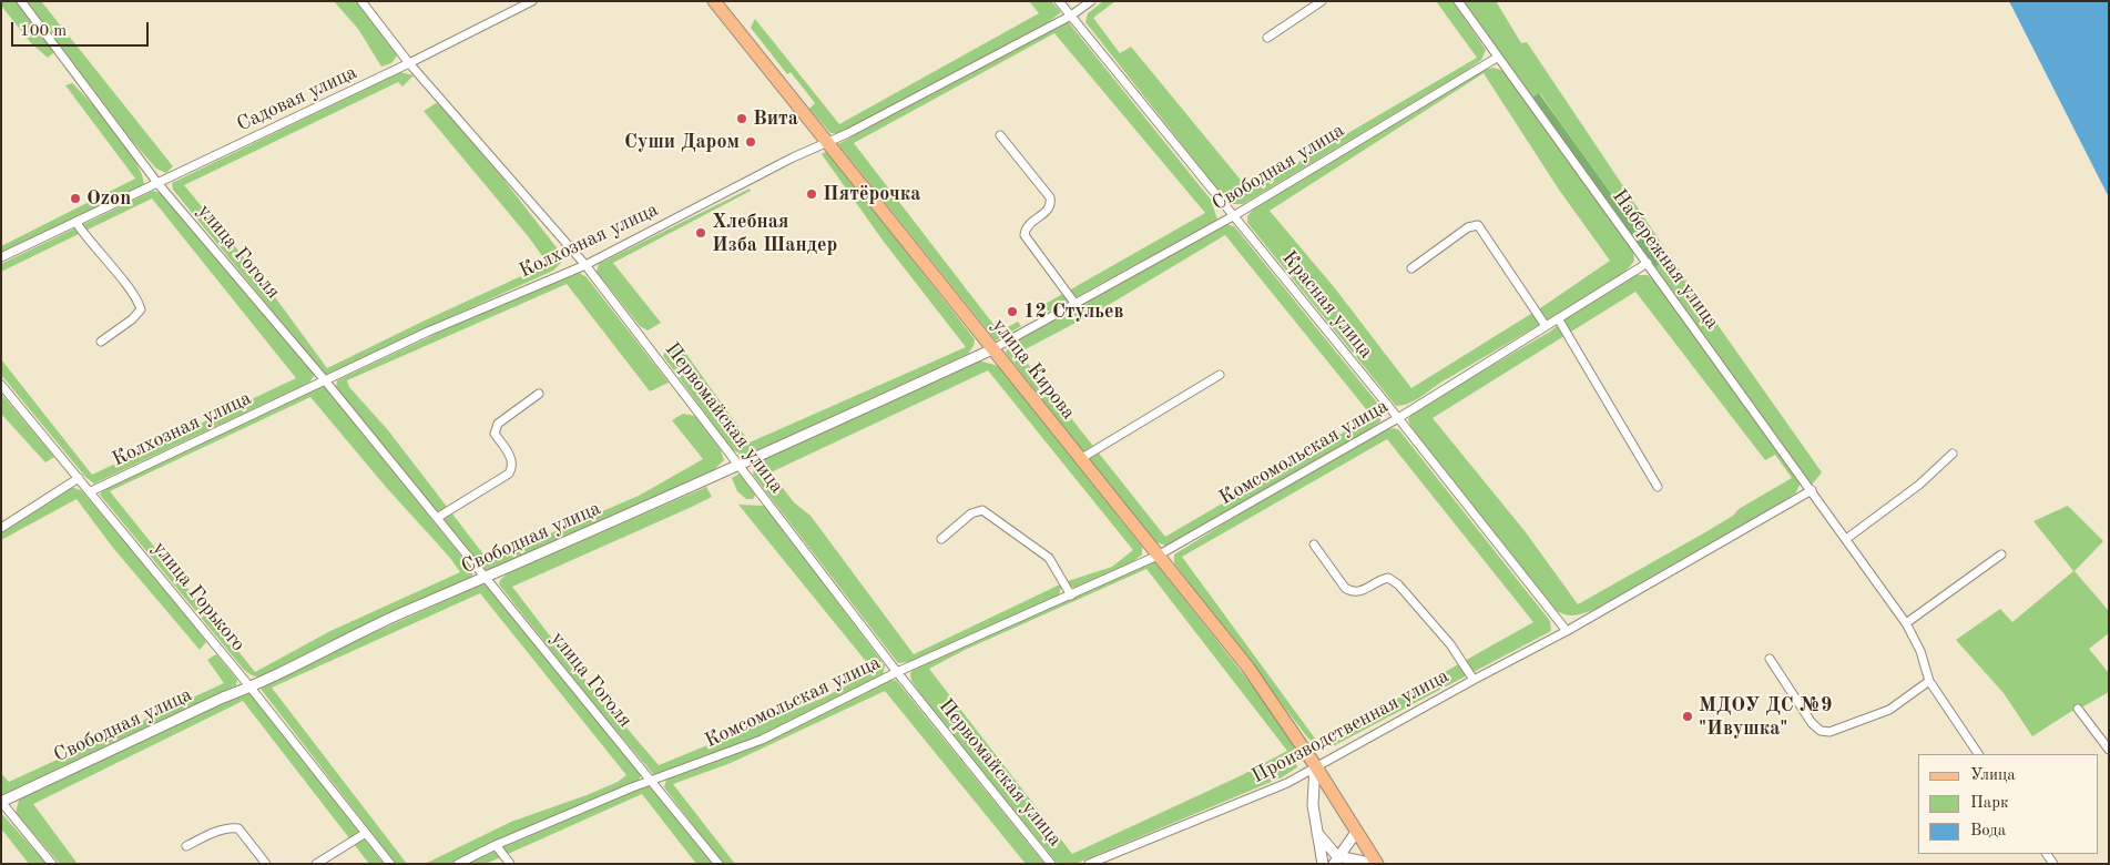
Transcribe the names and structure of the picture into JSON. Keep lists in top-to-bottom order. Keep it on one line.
{"streets":{"main road":["улица Кирова"],"street":["Садовая улица","Свободная улица","Колхозная улица","улица Гоголя","Набережная улица","Красная улица","Первомайская улица","Комсомольская улица","улица Горького","Производственная улица"]},"crossings":[["Садовая улица","улица Гоголя"],["Садовая улица","Первомайская улица"],["Свободная улица","улица Гоголя"],["Свободная улица","Набережная улица"],["Свободная улица","Красная улица"],["Свободная улица","улица Кирова"],["Свободная улица","Первомайская улица"],["Свободная улица","улица Горького"],["Колхозная улица","улица Гоголя"],["Колхозная улица","Красная улица"],["Колхозная улица","улица Кирова"],["Колхозная улица","Первомайская улица"],["Колхозная улица","улица Горького"],["улица Гоголя","Комсомольская улица"],["Набережная улица","Комсомольская улица"],["Набережная улица","Производственная улица"],["Красная улица","Комсомольская улица"],["Красная улица","Производственная улица"],["улица Кирова","Комсомольская улица"],["улица Кирова","Производственная улица"],["Первомайская улица","Комсомольская улица"]],"places":["Вита","Суши Даром","Пятёрочка","Ozon","Хлебная Изба Шандер","12 Стульев","МДОУ ДС №9 \"Ивушка\""],"legend":["Улица","Парк","Вода"],"scale_bar":"100 m"}
